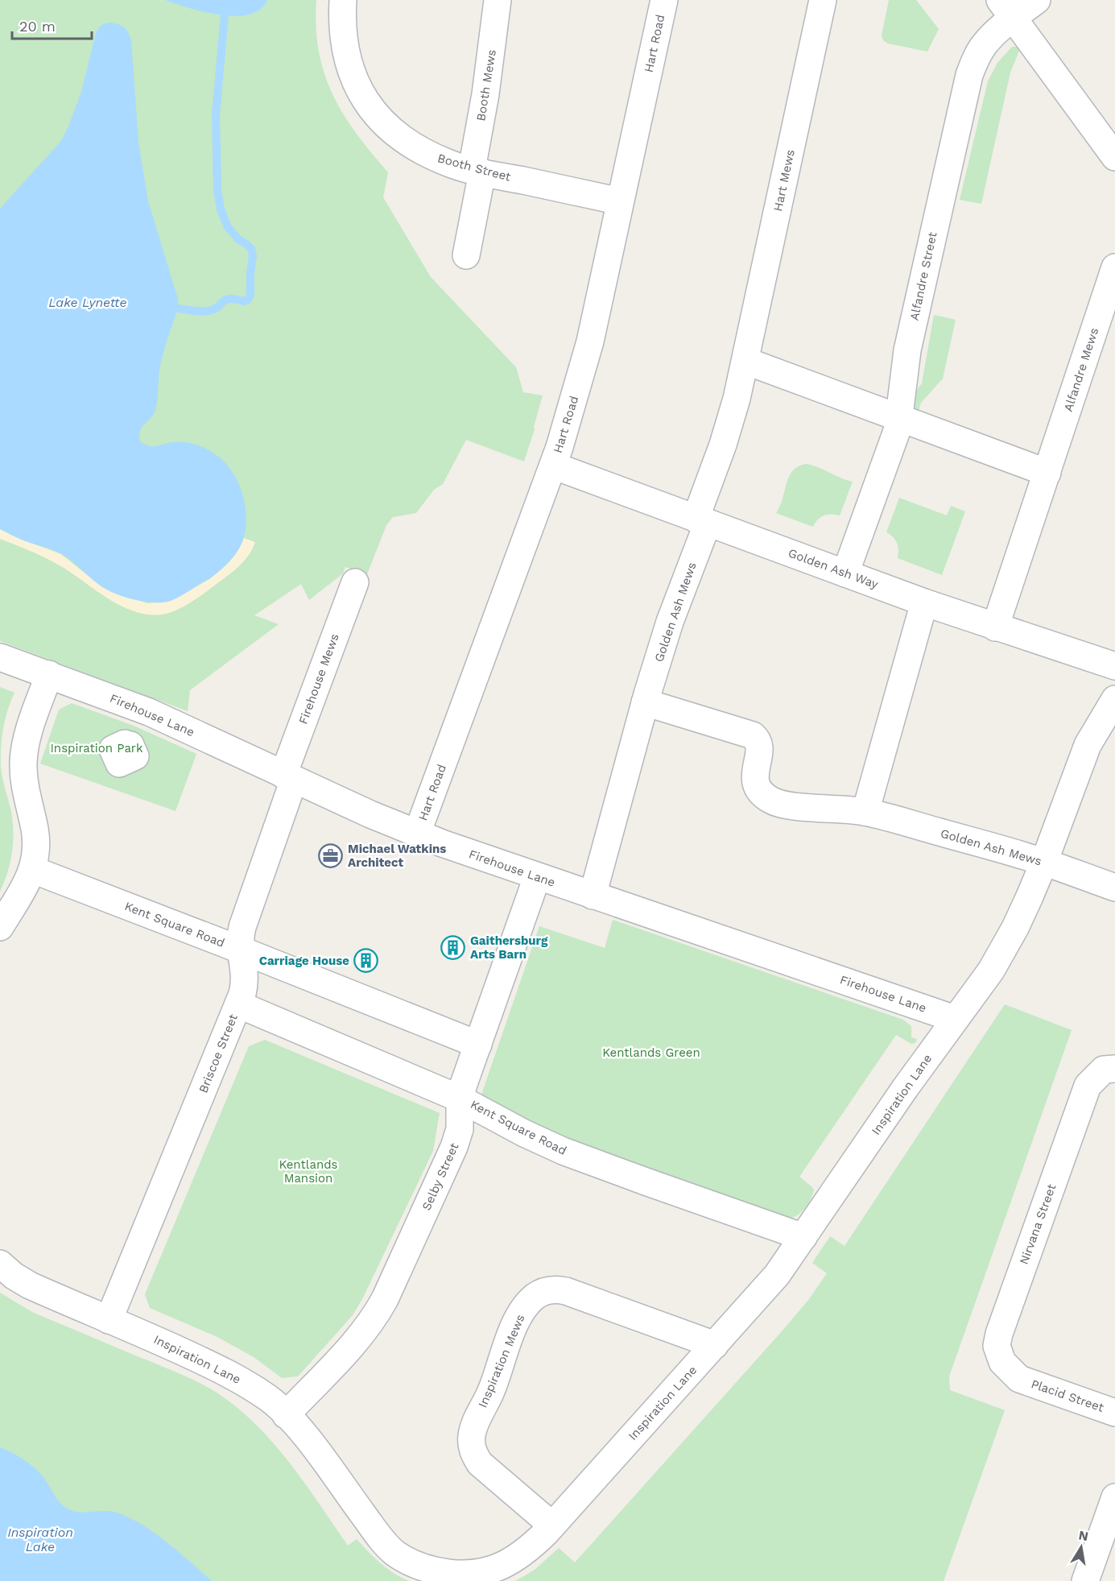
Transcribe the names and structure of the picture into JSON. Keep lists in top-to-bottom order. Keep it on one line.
{"streets":{"street":["Hart Road","Booth Mews","Booth Street","Hart Mews","Alfandre Street","Alfandre Mews","Golden Ash Way","Golden Ash Mews","Firehouse Mews","Firehouse Lane","Kent Square Road","Briscoe Street","Inspiration Lane","Selby Street","Nirvana Street","Inspiration Mews","Placid Street"]},"crossings":[["Hart Road","Booth Street"],["Hart Road","Golden Ash Way"],["Hart Road","Firehouse Lane"],["Booth Mews","Booth Street"],["Hart Mews","Golden Ash Way"],["Hart Mews","Golden Ash Mews"],["Alfandre Street","Golden Ash Way"],["Alfandre Mews","Golden Ash Way"],["Golden Ash Way","Golden Ash Mews"],["Golden Ash Mews","Firehouse Lane"],["Golden Ash Mews","Inspiration Lane"],["Firehouse Mews","Firehouse Lane"],["Firehouse Mews","Briscoe Street"],["Firehouse Lane","Briscoe Street"],["Firehouse Lane","Inspiration Lane"],["Firehouse Lane","Selby Street"],["Kent Square Road","Briscoe Street"],["Kent Square Road","Inspiration Lane"],["Kent Square Road","Selby Street"],["Briscoe Street","Inspiration Lane"],["Inspiration Lane","Selby Street"],["Inspiration Lane","Inspiration Mews"],["Nirvana Street","Placid Street"]],"water":["Lake Lynette","Inspiration Lake"],"parks":["Inspiration Park","Kentlands Green","Kentlands Mansion"],"places":{"office":["Michael Watkins Architect"],"building":["Gaithersburg Arts Barn","Carriage House"]},"scale_bar":"20 m","north":"top"}
